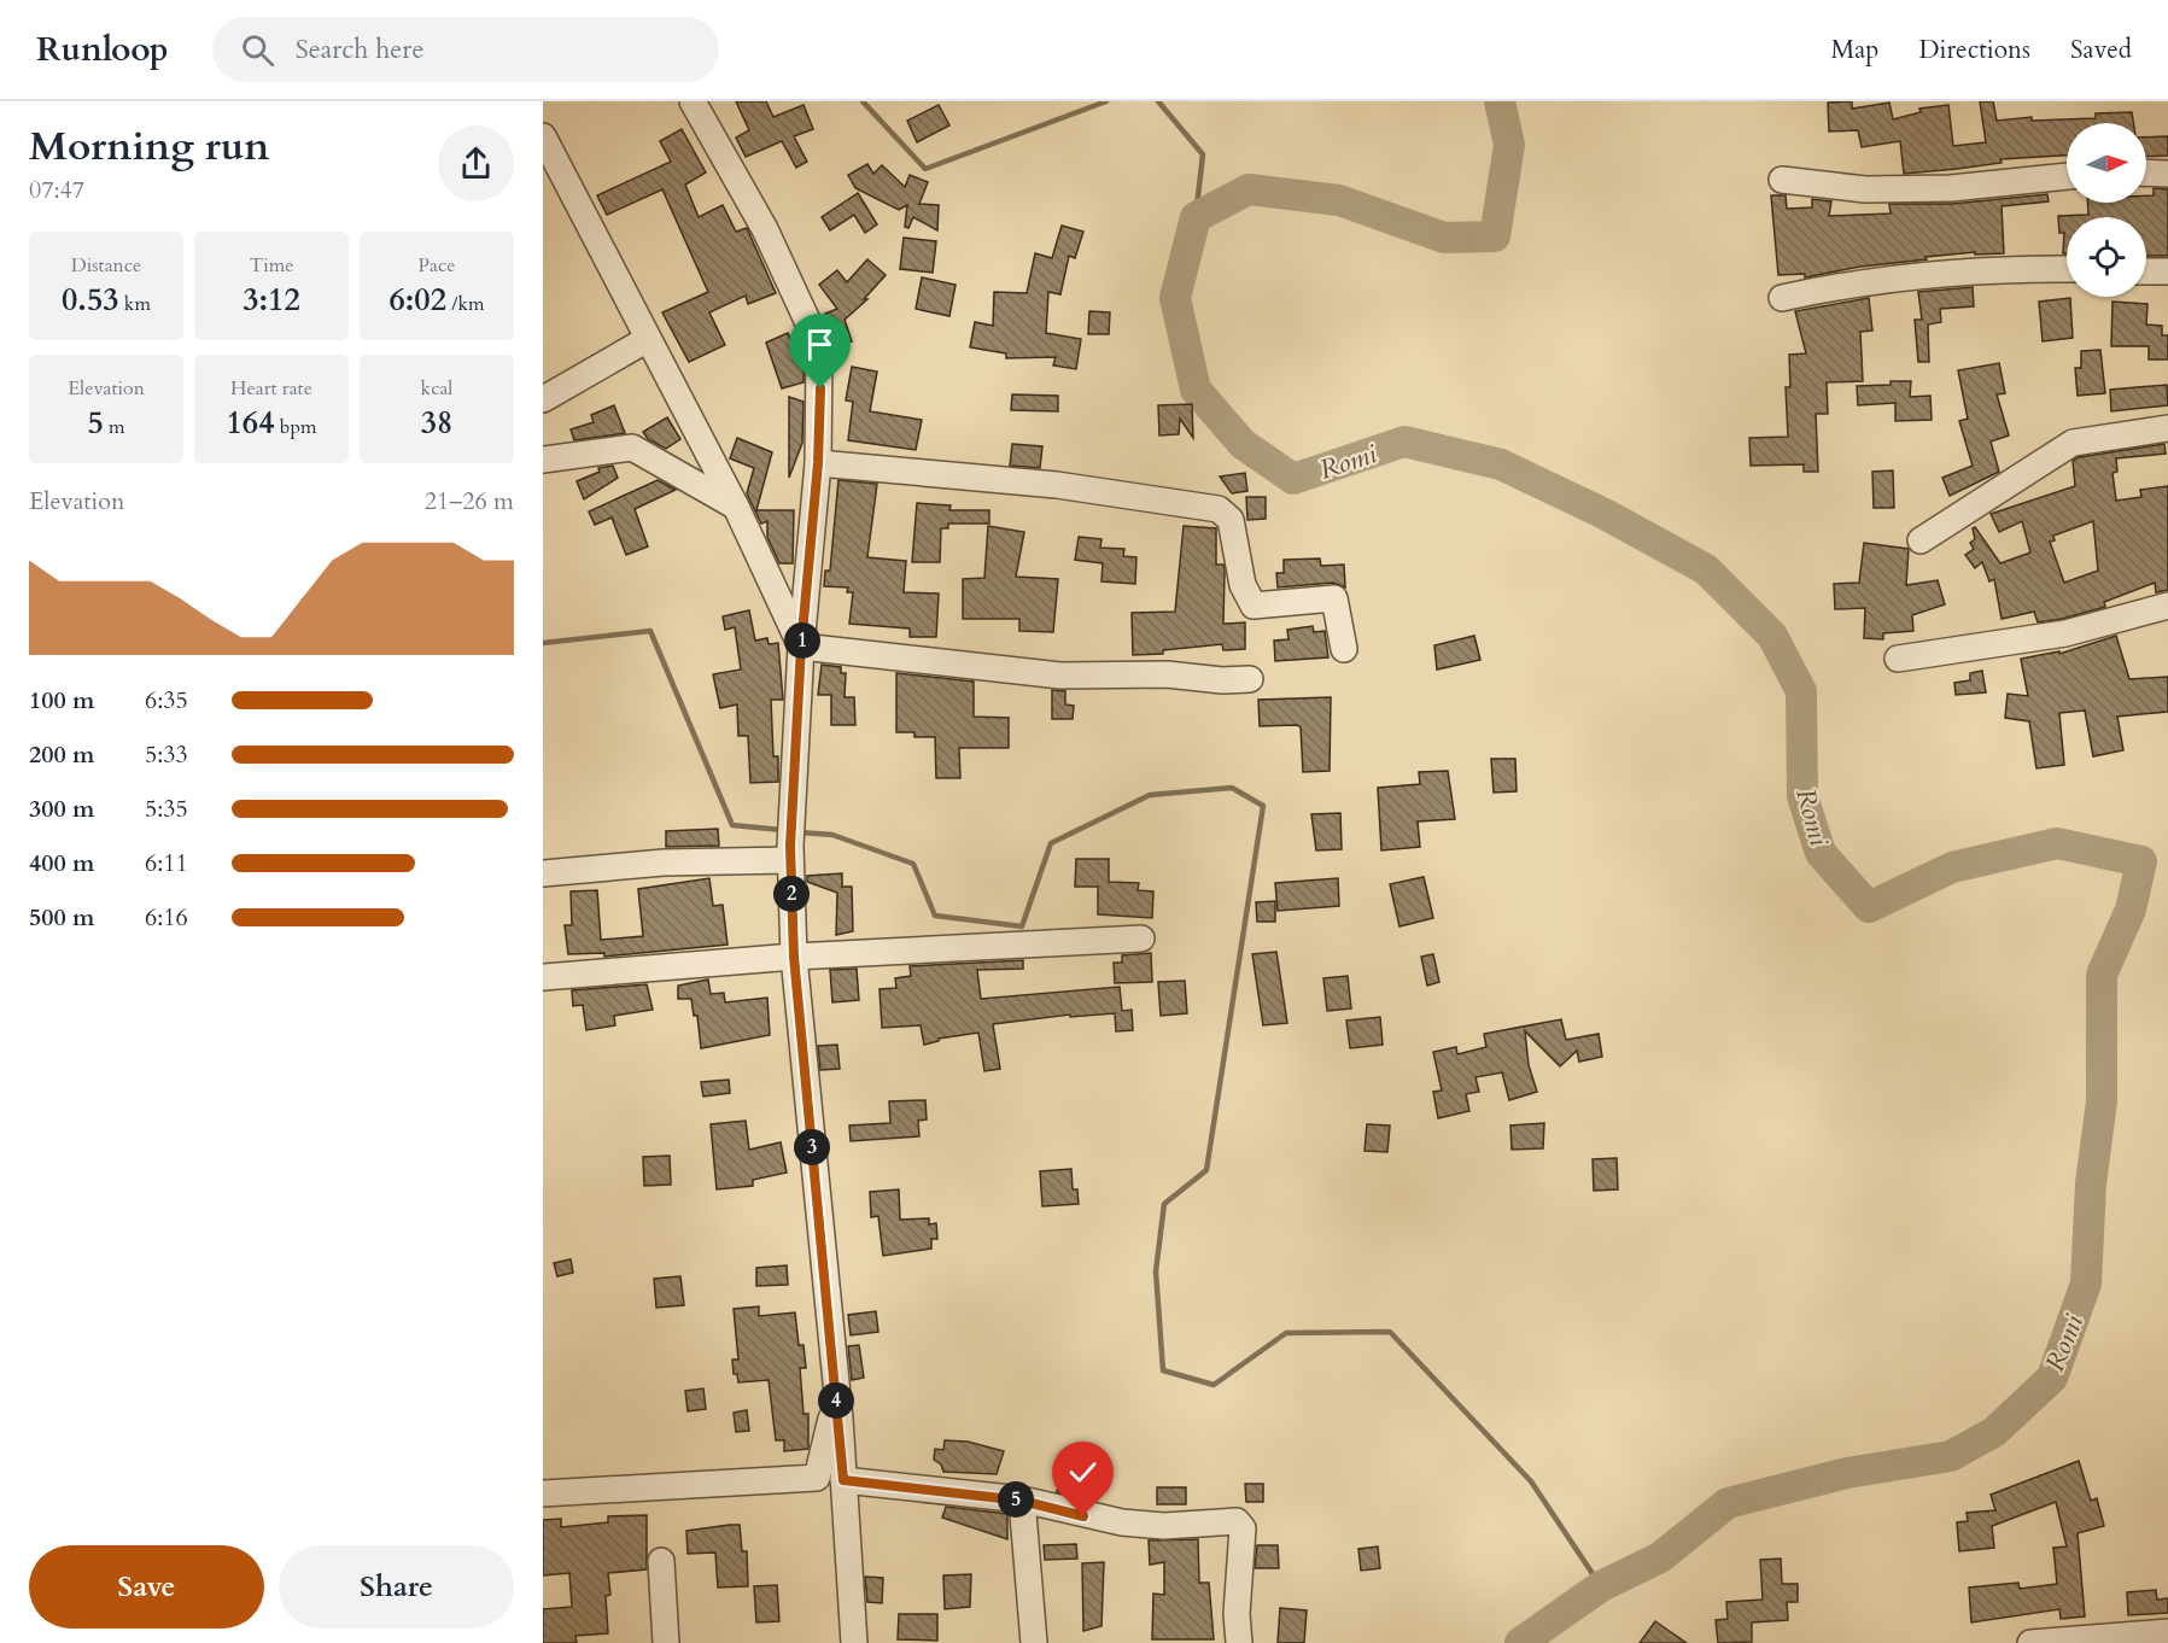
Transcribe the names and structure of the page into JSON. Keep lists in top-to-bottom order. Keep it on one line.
{"water":["Romi"],"north":"right","page":{"header":"Runloop","search":"Search here","nav":["Map","Directions","Saved"],"heading":["Morning run","07:47"],"stats":[["Distance","0.53 km"],["Time","3:12"],["Pace","6:02 /km"],["Elevation","5 m"],["Heart rate","164 bpm"],["kcal","38"]],"chart":["Elevation","21–26 m"],"pins":["1","2","3","4","5"],"list":[{"name":"100 m","note":"6:35"},{"name":"200 m","note":"5:33"},{"name":"300 m","note":"5:35"},{"name":"400 m","note":"6:11"},{"name":"500 m","note":"6:16"}],"buttons":["Save","Share"]}}
